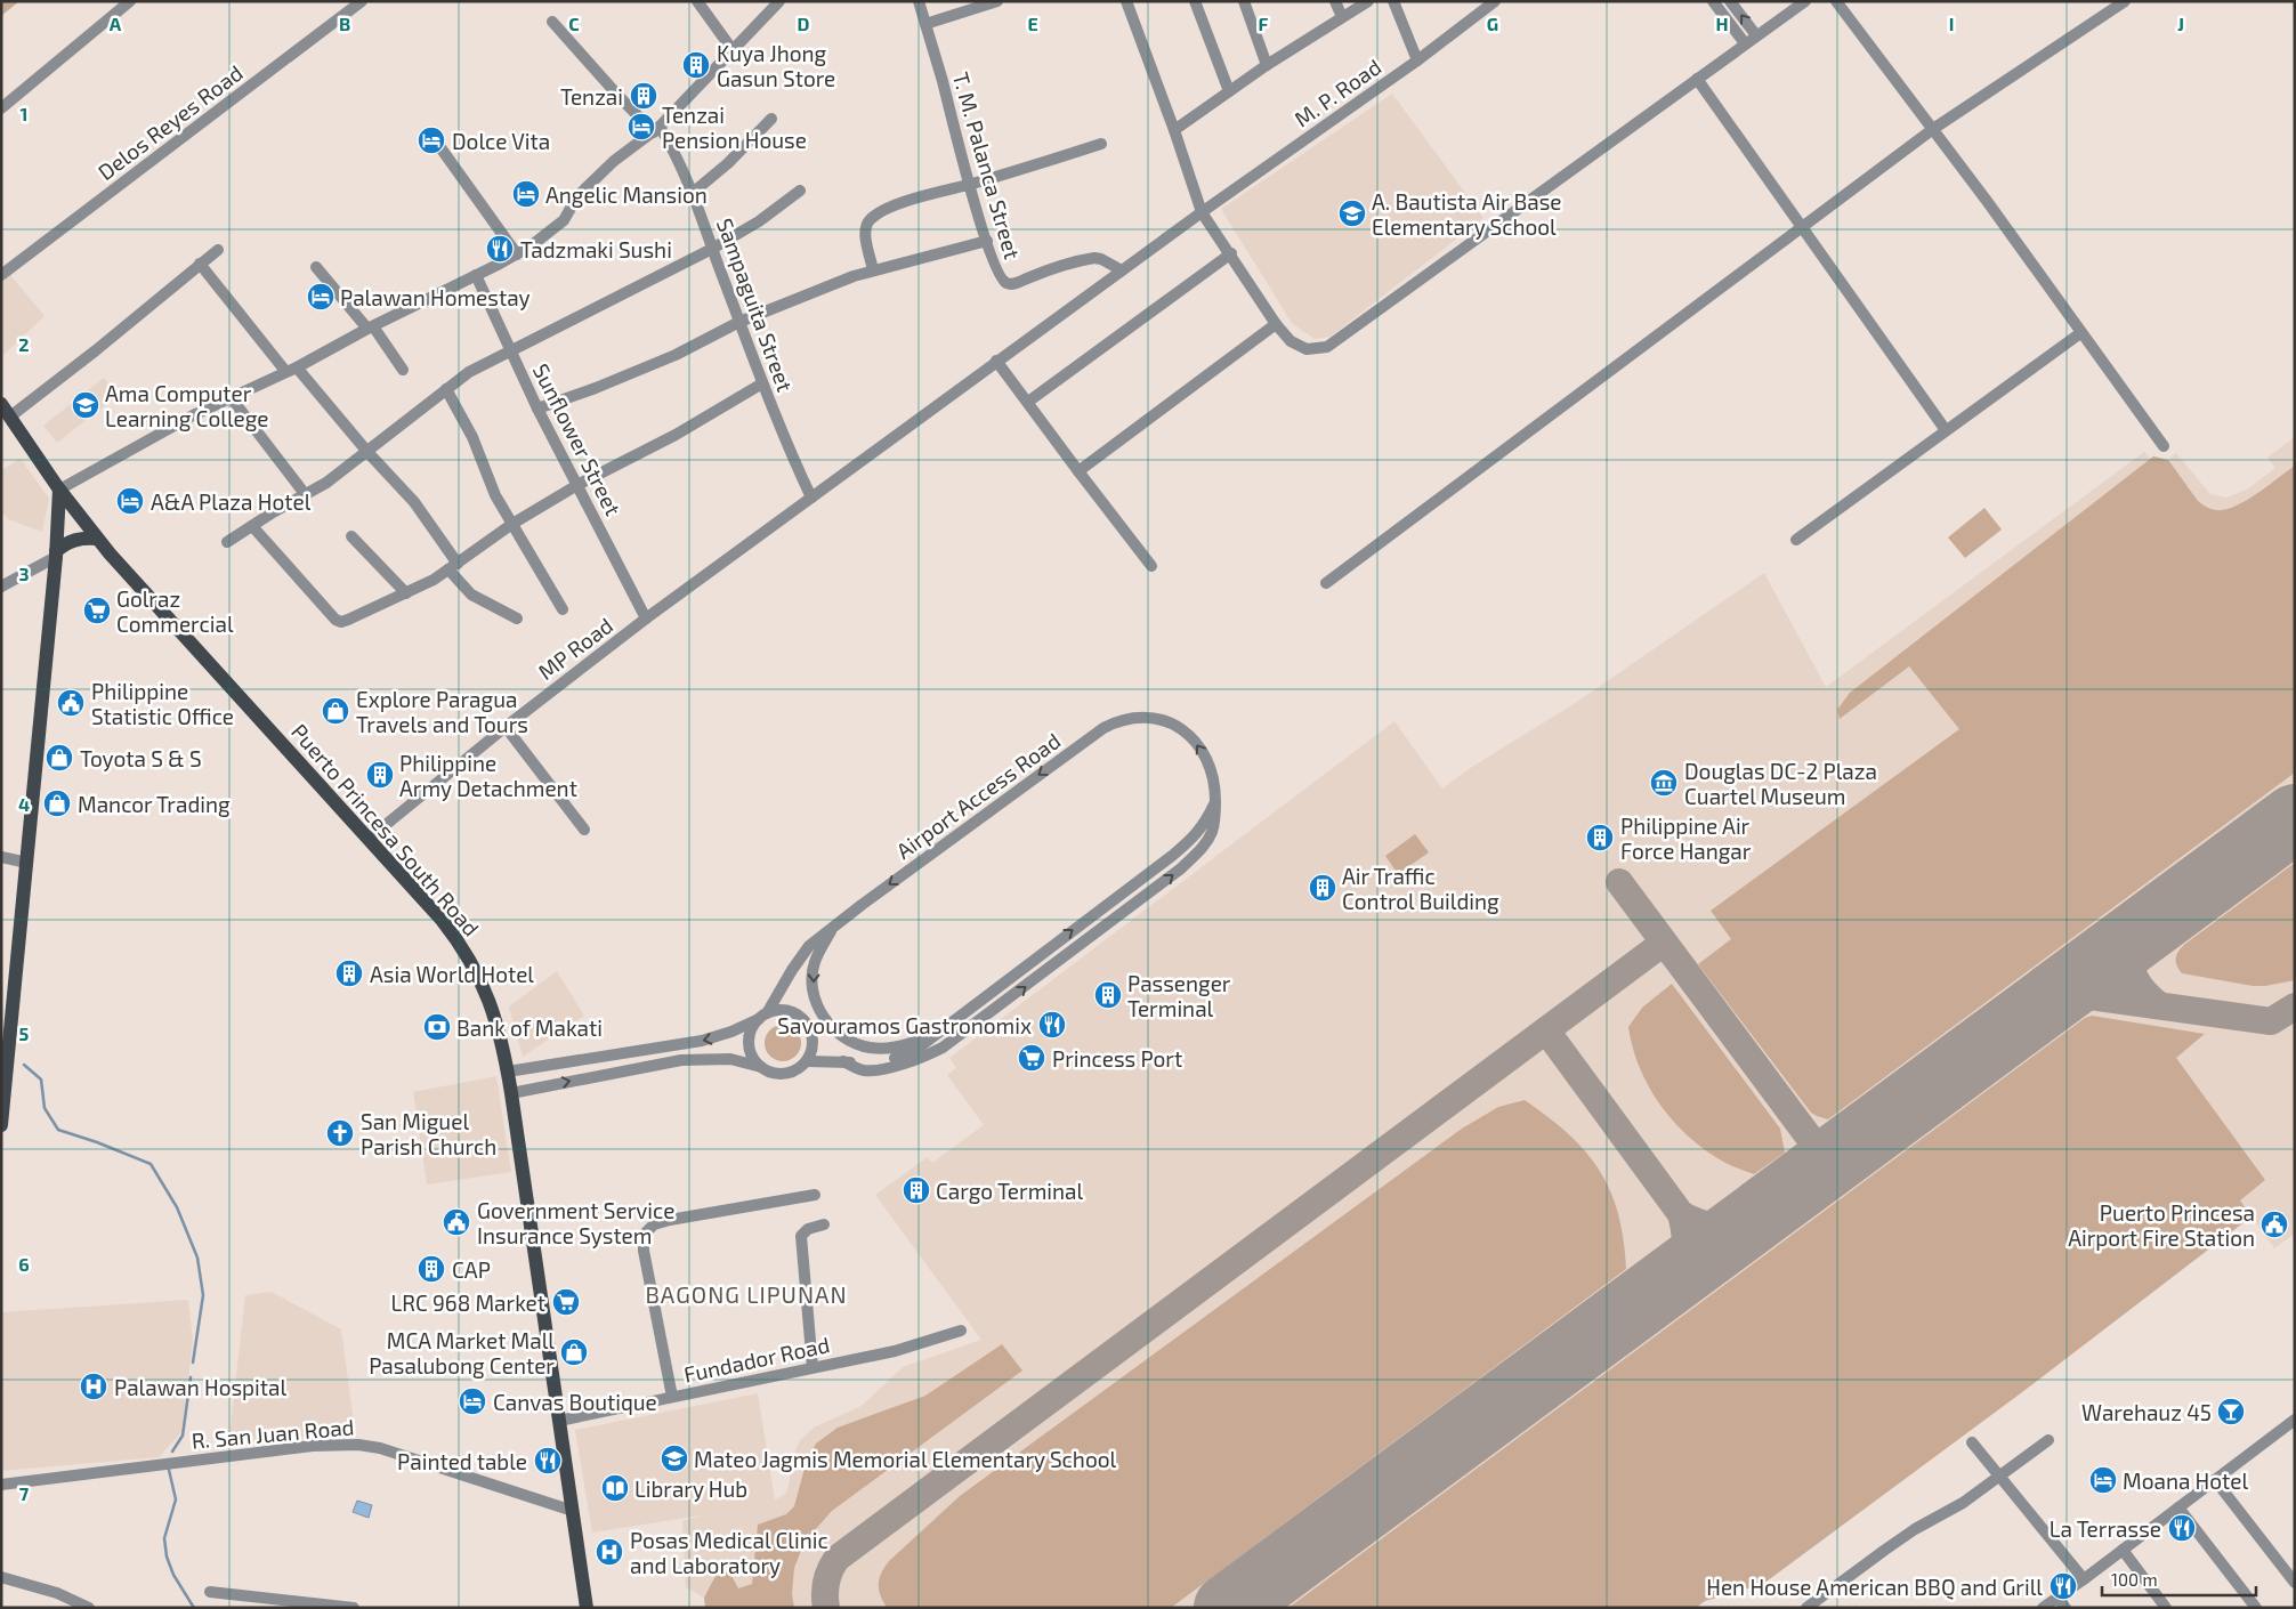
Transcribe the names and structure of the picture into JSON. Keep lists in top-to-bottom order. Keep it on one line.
{"streets":{"main road":["Puerto Princesa South Road"],"street":["M. P. Road","Delos Reyes Road","T. M. Palanca Street","Sampaguita Street","Sunflower Street","MP Road","Airport Access Road","Fundador Road","R. San Juan Road"]},"crossings":[["M. P. Road","T. M. Palanca Street"],["M. P. Road","MP Road"],["Sampaguita Street","MP Road"],["Sunflower Street","MP Road"],["MP Road","Puerto Princesa South Road"],["Puerto Princesa South Road","Fundador Road"],["Puerto Princesa South Road","R. San Juan Road"]],"districts":["BAGONG LIPUNAN"],"places":{"building":["Kuya Jhong Gasun Store","Tenzai","Philippine Army Detachment","Philippine Air Force Hangar","Air Traffic Control Building","Asia World Hotel","Passenger Terminal","Cargo Terminal","CAP"],"hotel":["Tenzai Pension House","Dolce Vita","Angelic Mansion","Palawan Homestay","A&A Plaza Hotel","Canvas Boutique","Moana Hotel"],"school or university":["A. Bautista Air Base Elementary School","Ama Computer Learning College","Mateo Jagmis Memorial Elementary School"],"restaurant":["Tadzmaki Sushi","Savouramos Gastronomix","Painted table","La Terrasse","Hen House American BBQ and Grill"],"supermarket":["Golraz Commercial","Princess Port","LRC 968 Market"],"public building":["Philippine Statistic Office","Government Service Insurance System","Puerto Princesa Airport Fire Station"],"shop":["Explore Paragua Travels and Tours","Toyota S & S","Mancor Trading","MCA Market Mall Pasalubong Center"],"museum":["Douglas DC-2 Plaza Cuartel Museum"],"bank":["Bank of Makati"],"church":["San Miguel Parish Church"],"hospital":["Palawan Hospital","Posas Medical Clinic and Laboratory"],"bar":["Warehauz 45"],"library":["Library Hub"]},"scale_bar":"100 m","grid":{"columns":["A","B","C","D","E","F","G","H","I","J"],"rows":["1","2","3","4","5","6","7"]}}
